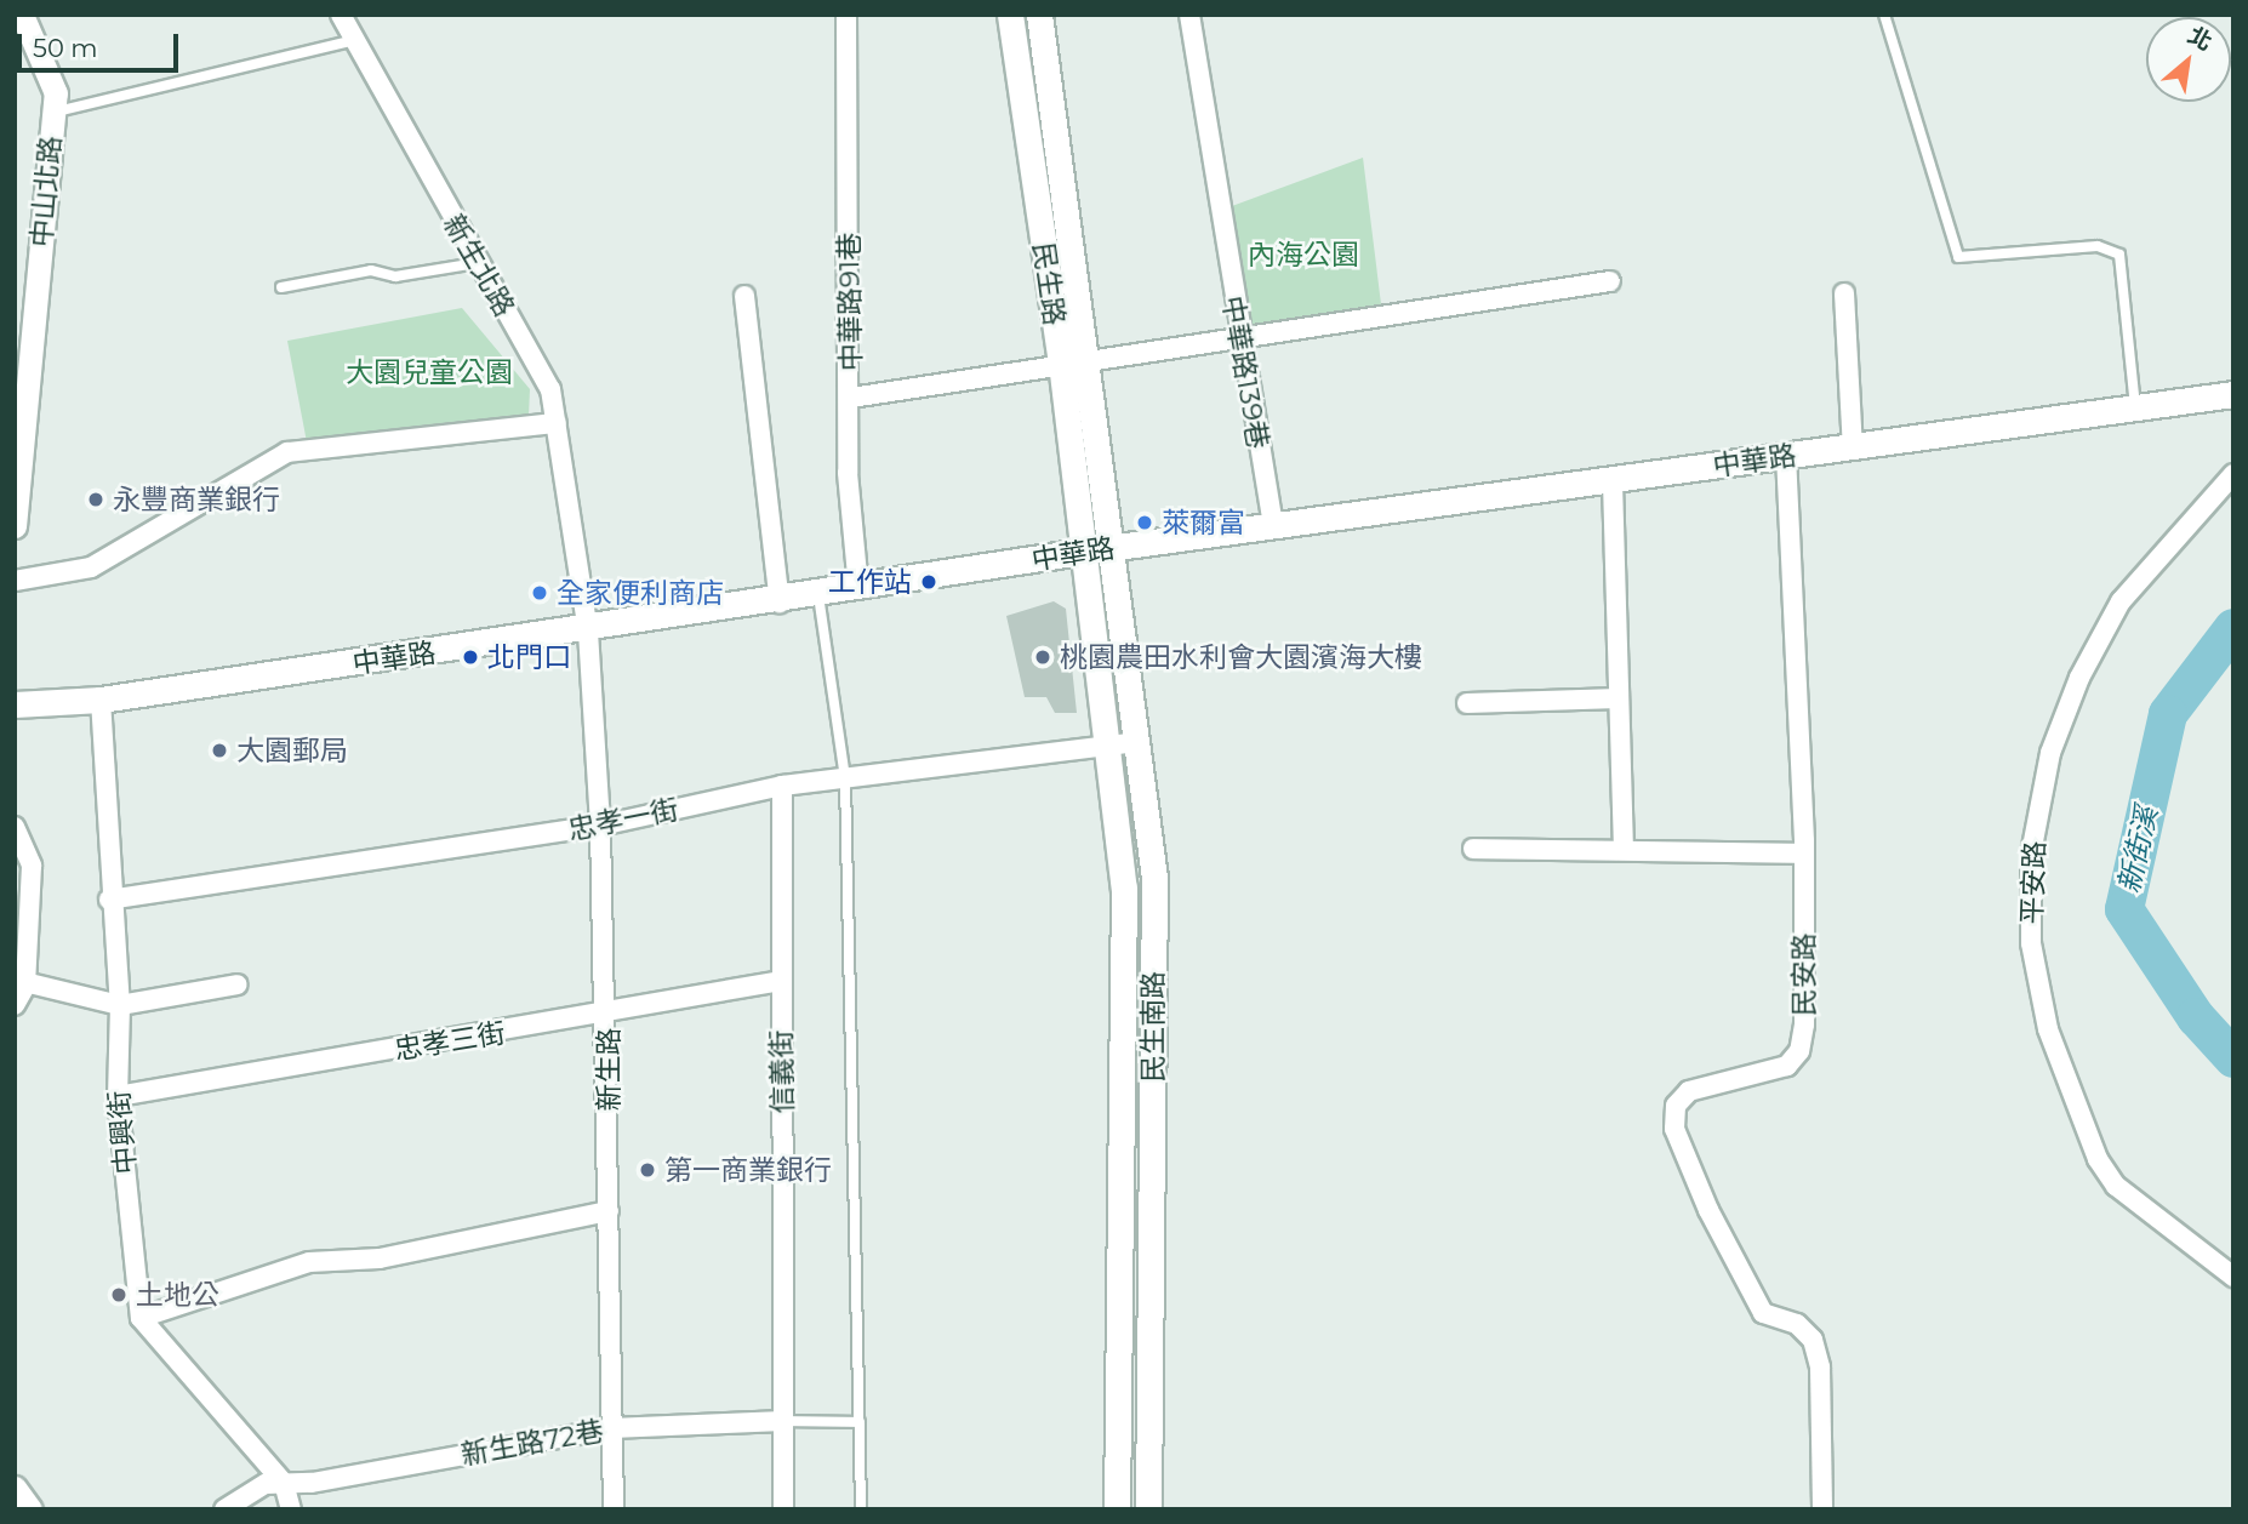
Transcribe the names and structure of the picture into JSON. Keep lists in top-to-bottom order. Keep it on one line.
{"streets":{"main road":["民生路","中華路","民生南路"],"street":["中山北路","新生北路","中華路91巷","中華路139巷","忠孝一街","平安路","民安路","忠孝三街","新生路","信義街","中興街","新生路72巷"]},"crossings":[["新生北路","中華路"],["新生北路","新生路"],["民生路","中華路"],["民生路","民生南路"],["中華路91巷","中華路"],["中華路139巷","中華路"],["中華路","民安路"],["中華路","民生南路"],["中華路","新生路"],["中華路","中興街"],["忠孝一街","民生南路"],["忠孝一街","新生路"],["忠孝一街","信義街"],["忠孝一街","中興街"],["忠孝三街","新生路"],["忠孝三街","信義街"],["忠孝三街","中興街"],["新生路","新生路72巷"],["信義街","新生路72巷"]],"water":["新街溪"],"parks":["內海公園","大園兒童公園"],"places":["永豐商業銀行","萊爾富","工作站","全家便利商店","北門口","桃園農田水利會大園濱海大樓","大園郵局","第一商業銀行","土地公"],"scale_bar":"50 m","north":"top right"}
